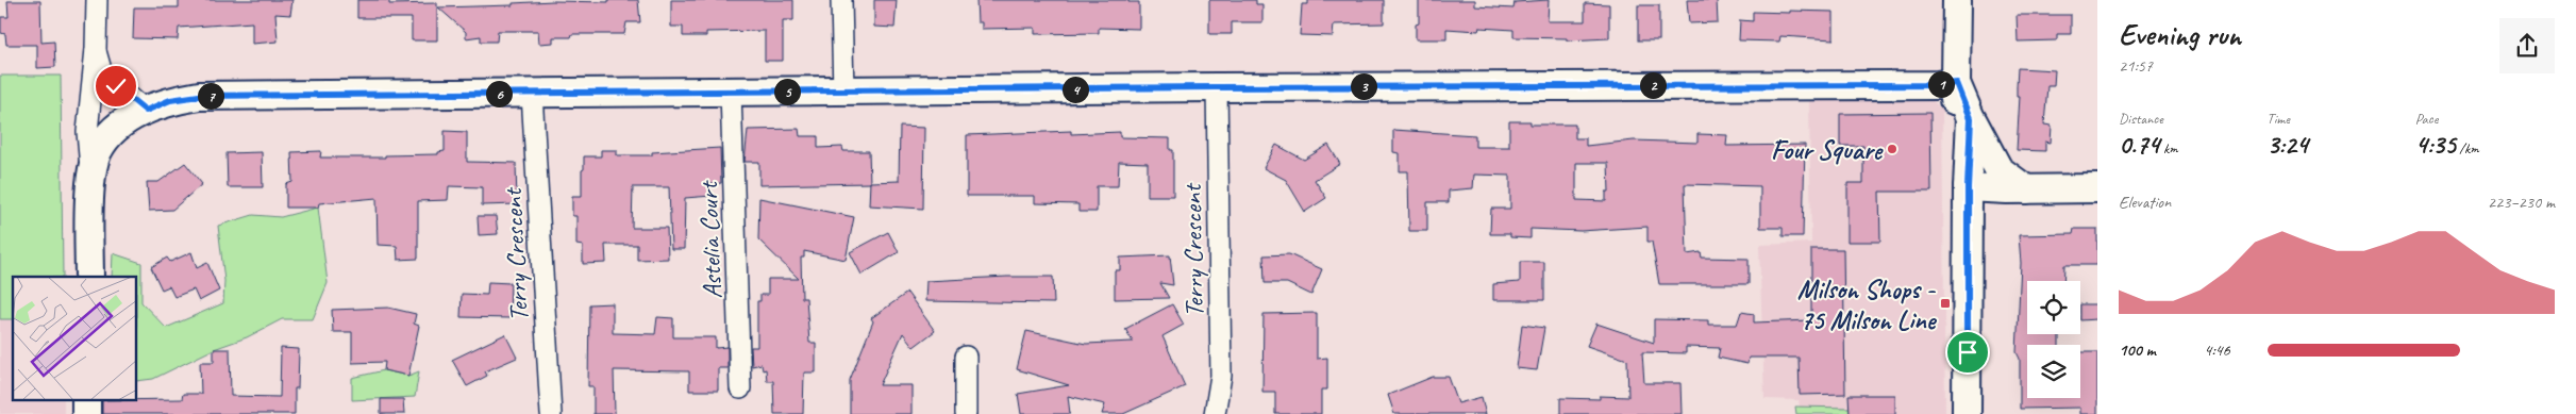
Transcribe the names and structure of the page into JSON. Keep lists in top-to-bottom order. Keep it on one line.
{"streets":{"street":["Astelia Court","Terry Crescent"]},"places":{"other":["Four Square"],"transit":["Milson Shops - 75 Milson Line"]},"page":{"heading":["Evening run","21:57"],"pins":["1","2","3","4","5","6","7"],"stats":[["Distance","0.74 km"],["Time","3:24"],["Pace","4:35 /km"]],"chart":["Elevation","223–230 m"],"list":[{"name":"100 m","note":"4:46"}]}}
